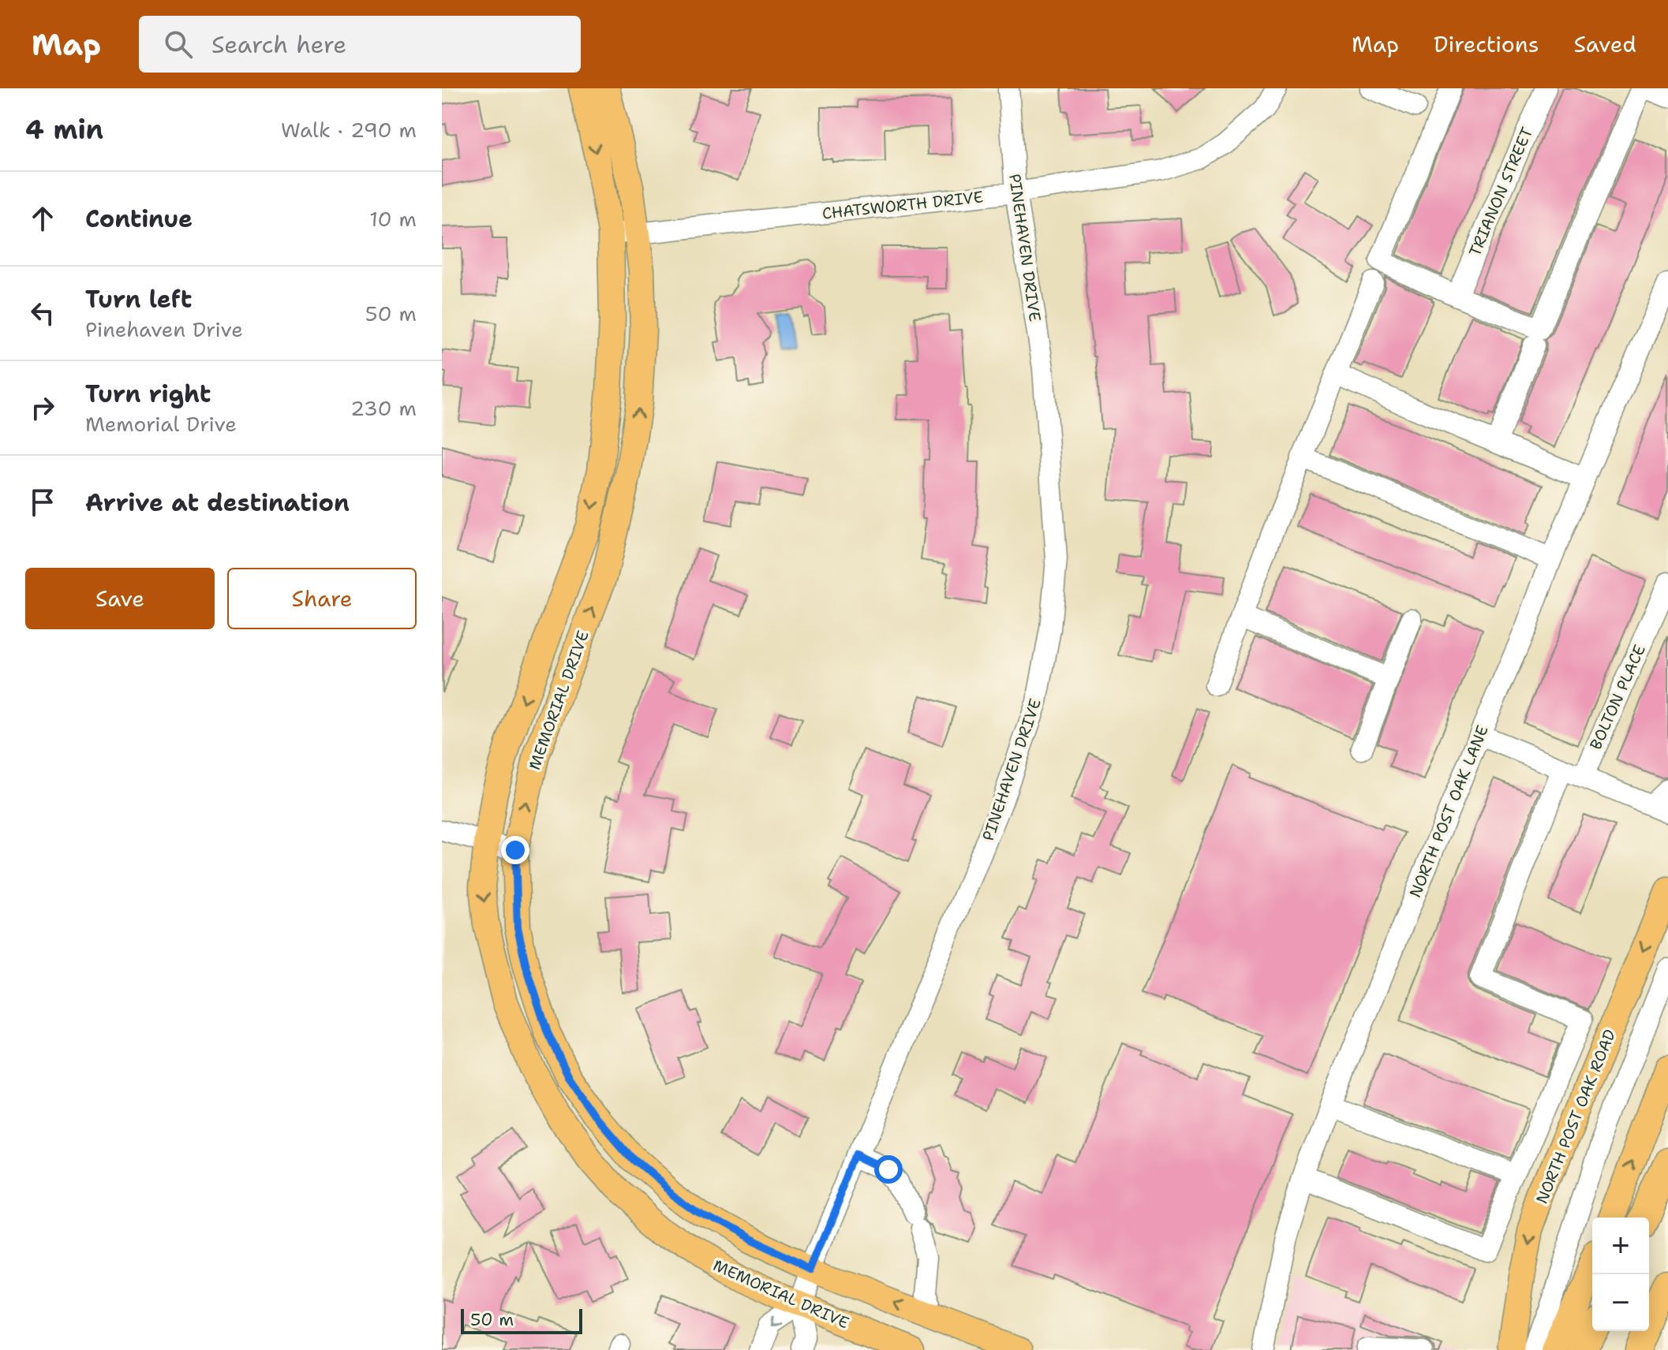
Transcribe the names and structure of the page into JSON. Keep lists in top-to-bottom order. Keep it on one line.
{"streets":{"main road":["MEMORIAL DRIVE","NORTH POST OAK ROAD"],"street":["TRIANON STREET","CHATSWORTH DRIVE","PINEHAVEN DRIVE","BOLTON PLACE","NORTH POST OAK LANE"]},"crossings":[["CHATSWORTH DRIVE","PINEHAVEN DRIVE"],["CHATSWORTH DRIVE","MEMORIAL DRIVE"],["PINEHAVEN DRIVE","MEMORIAL DRIVE"]],"scale_bar":"50 m","page":{"header":"Map","search":"Search here","nav":["Map","Directions","Saved"],"heading":["4 min","Walk · 290 m"],"list":[["Continue","10 m"],["Turn left","Pinehaven Drive","50 m"],["Turn right","Memorial Drive","230 m"],"Arrive at destination"],"buttons":["Save","Share"],"map_buttons":["+","−"],"scale":"50 m"}}
